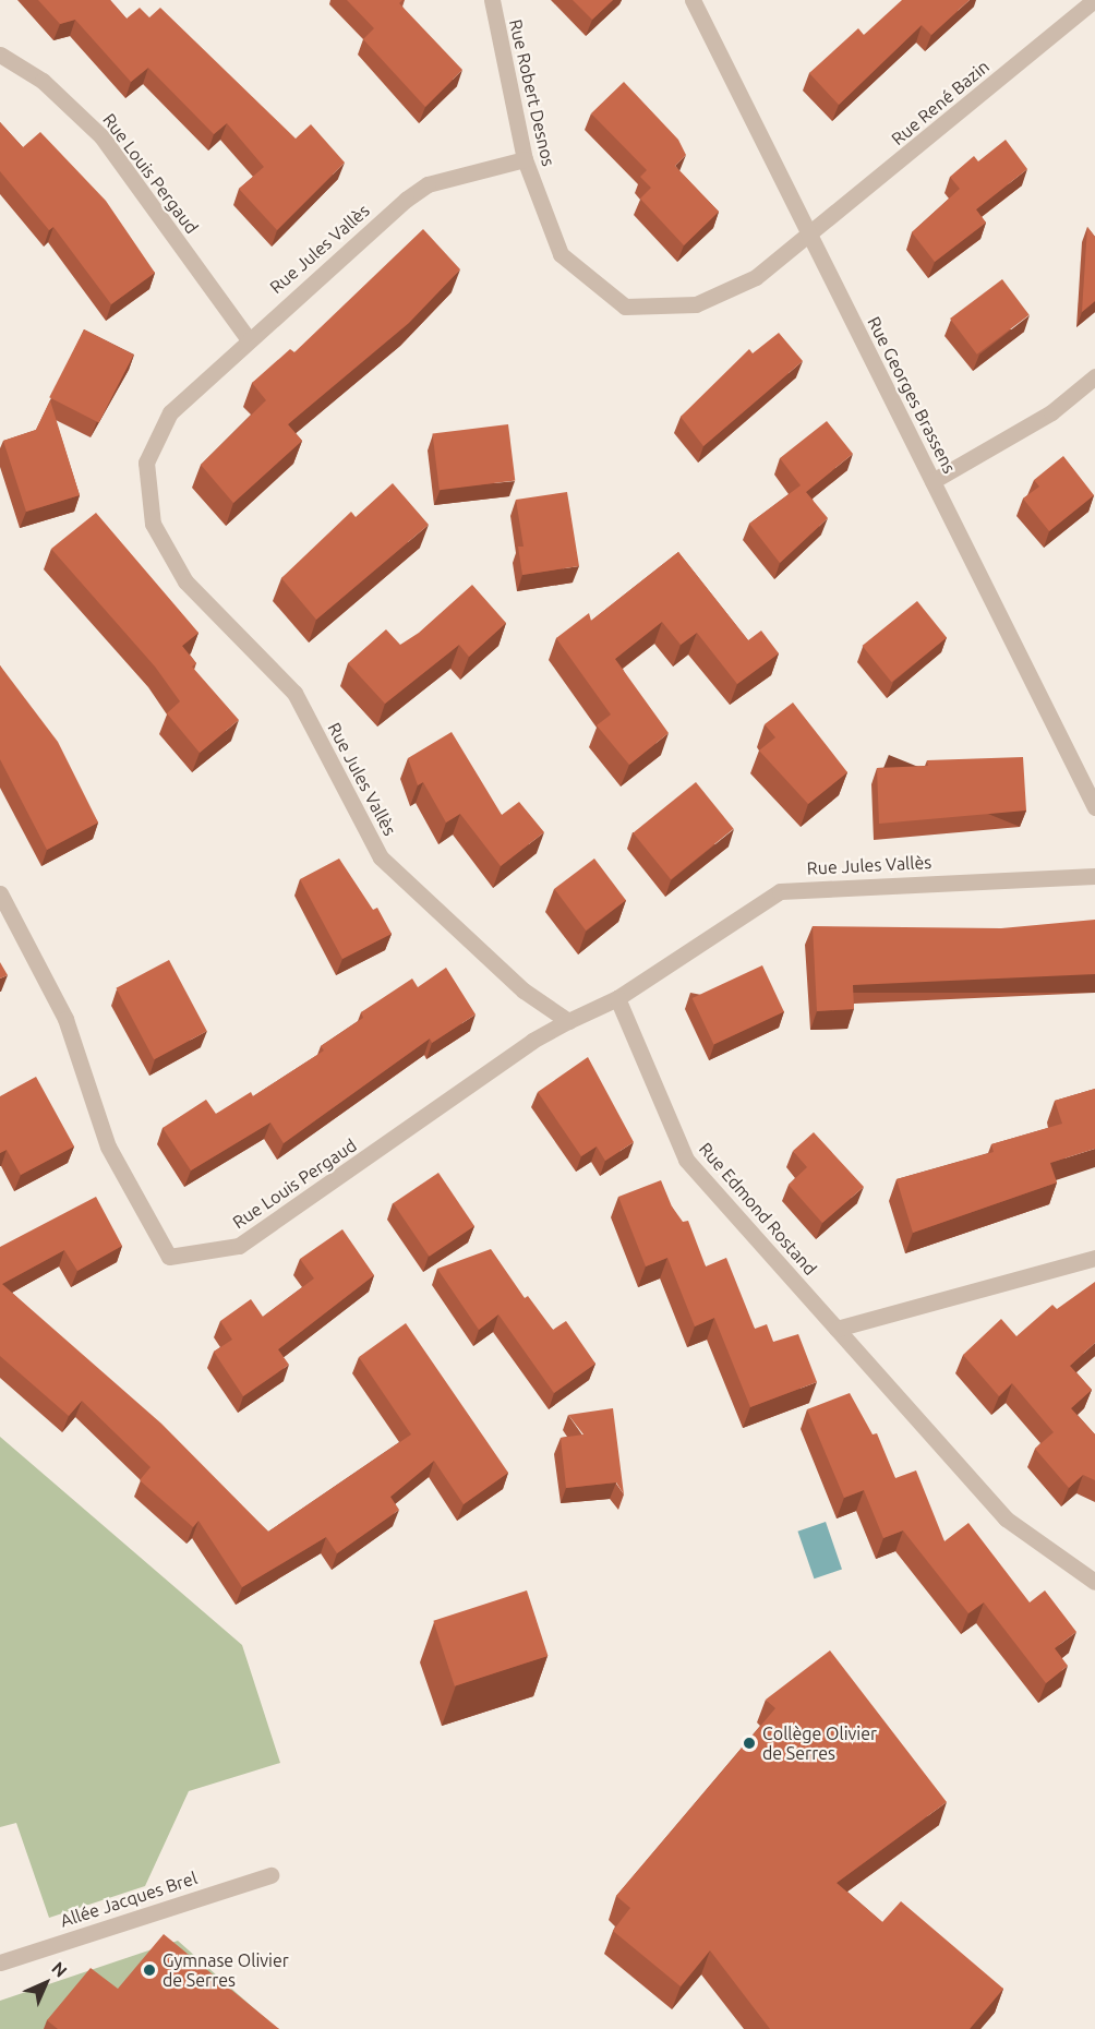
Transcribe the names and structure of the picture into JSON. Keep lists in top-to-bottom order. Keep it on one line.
{"streets":{"street":["Rue Robert Desnos","Rue René Bazin","Rue Louis Pergaud","Rue Jules Vallès","Rue Georges Brassens","Rue Edmond Rostand","Allée Jacques Brel"]},"crossings":[["Rue Robert Desnos","Rue René Bazin"],["Rue Robert Desnos","Rue Jules Vallès"],["Rue Robert Desnos","Rue Georges Brassens"],["Rue René Bazin","Rue Georges Brassens"],["Rue Louis Pergaud","Rue Jules Vallès"],["Rue Jules Vallès","Rue Edmond Rostand"]],"places":["Collège Olivier de Serres","Gymnase Olivier de Serres"],"north":"top right"}
